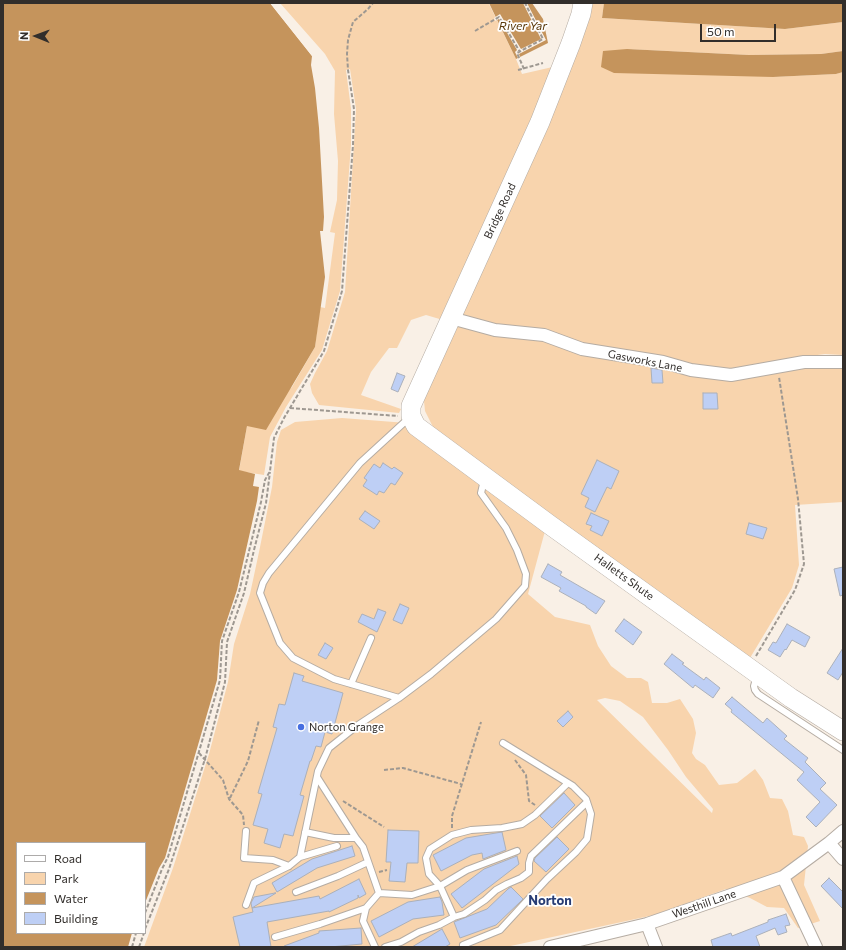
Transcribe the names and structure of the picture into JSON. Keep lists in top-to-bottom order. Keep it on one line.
{"streets":{"main road":["Bridge Road","Halletts Shute"],"street":["Gasworks Lane","Westhill Lane"]},"crossings":[["Bridge Road","Gasworks Lane"],["Bridge Road","Halletts Shute"]],"districts":["Norton"],"water":["River Yar"],"places":["Norton Grange"],"legend":["Road","Park","Water","Building"],"scale_bar":"50 m","north":"left"}
